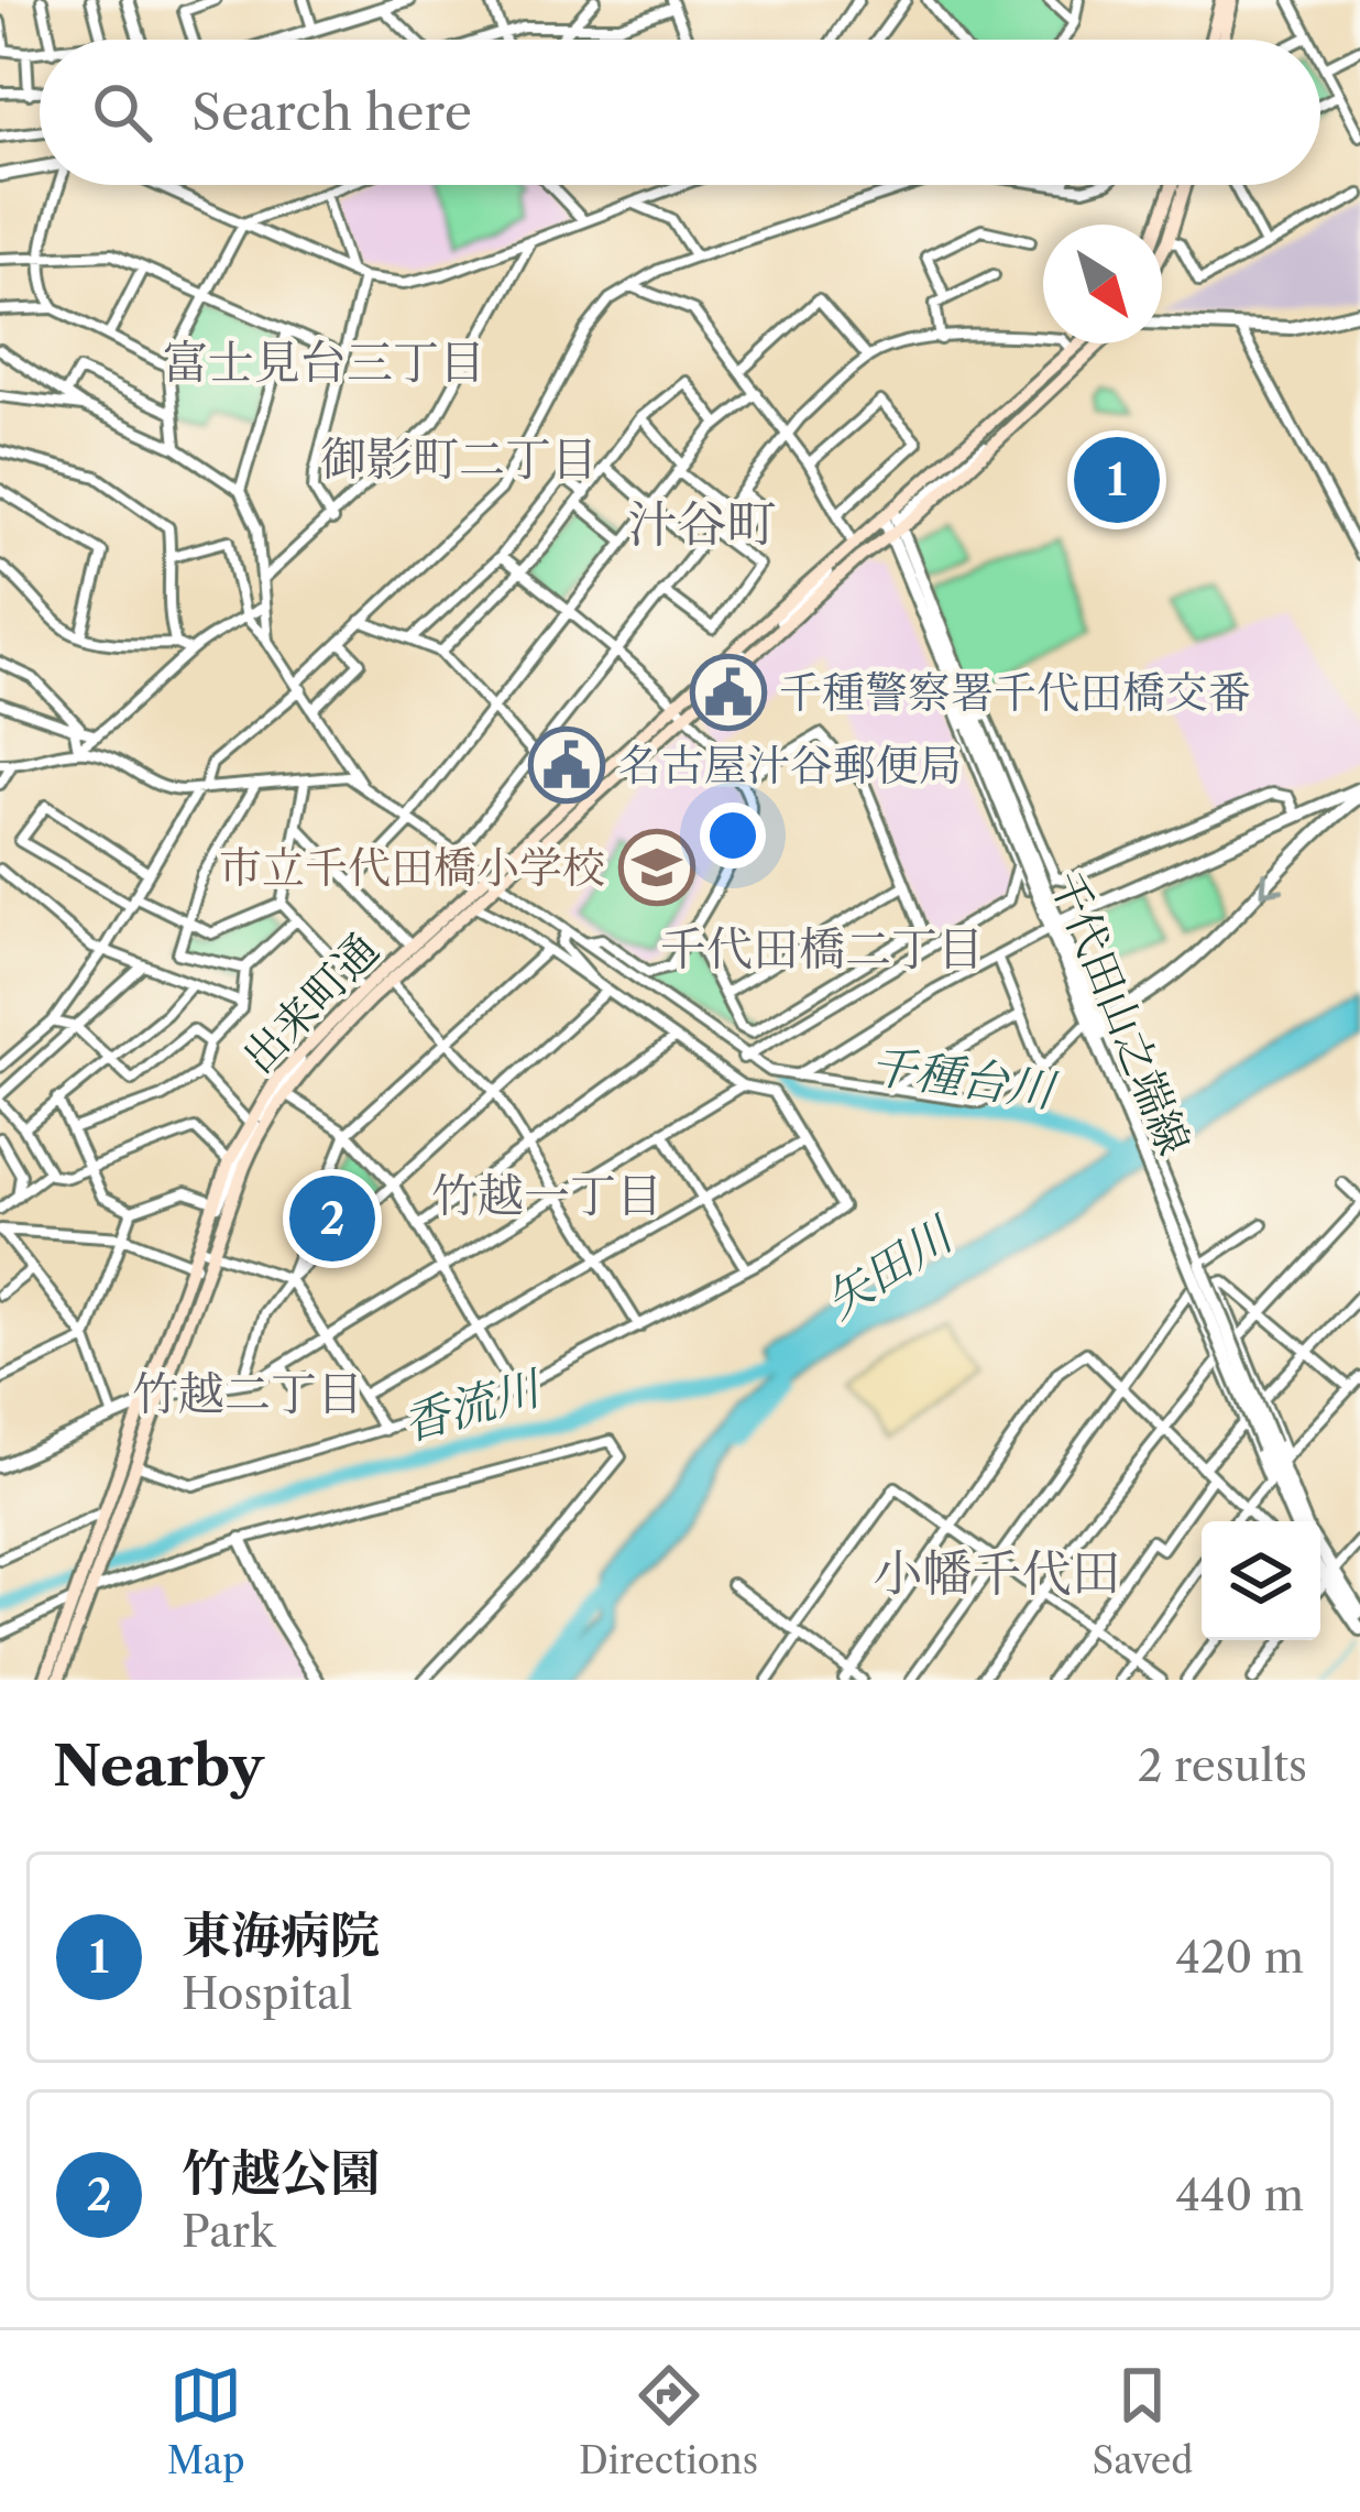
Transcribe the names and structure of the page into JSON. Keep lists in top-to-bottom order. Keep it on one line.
{"streets":{"main road":["出来町通"],"street":["千代田山之端線"]},"crossings":[["出来町通","千代田山之端線"]],"districts":["富士見台三丁目","御影町二丁目","汁谷町","千代田橋二丁目","竹越一丁目","竹越二丁目","小幡千代田"],"water":["千種台川","矢田川","香流川"],"places":{"public building":["千種警察署千代田橋交番","名古屋汁谷郵便局"],"school or university":["市立千代田橋小学校"]},"north":"bottom right","page":{"search":"Search here","pins":["1","2"],"heading":["Nearby","2 results"],"list":[{"mark":"1","name":"東海病院","note":"Hospital","value":"420 m"},{"mark":"2","name":"竹越公園","note":"Park","value":"440 m"}],"nav":["Map","Directions","Saved"]}}
